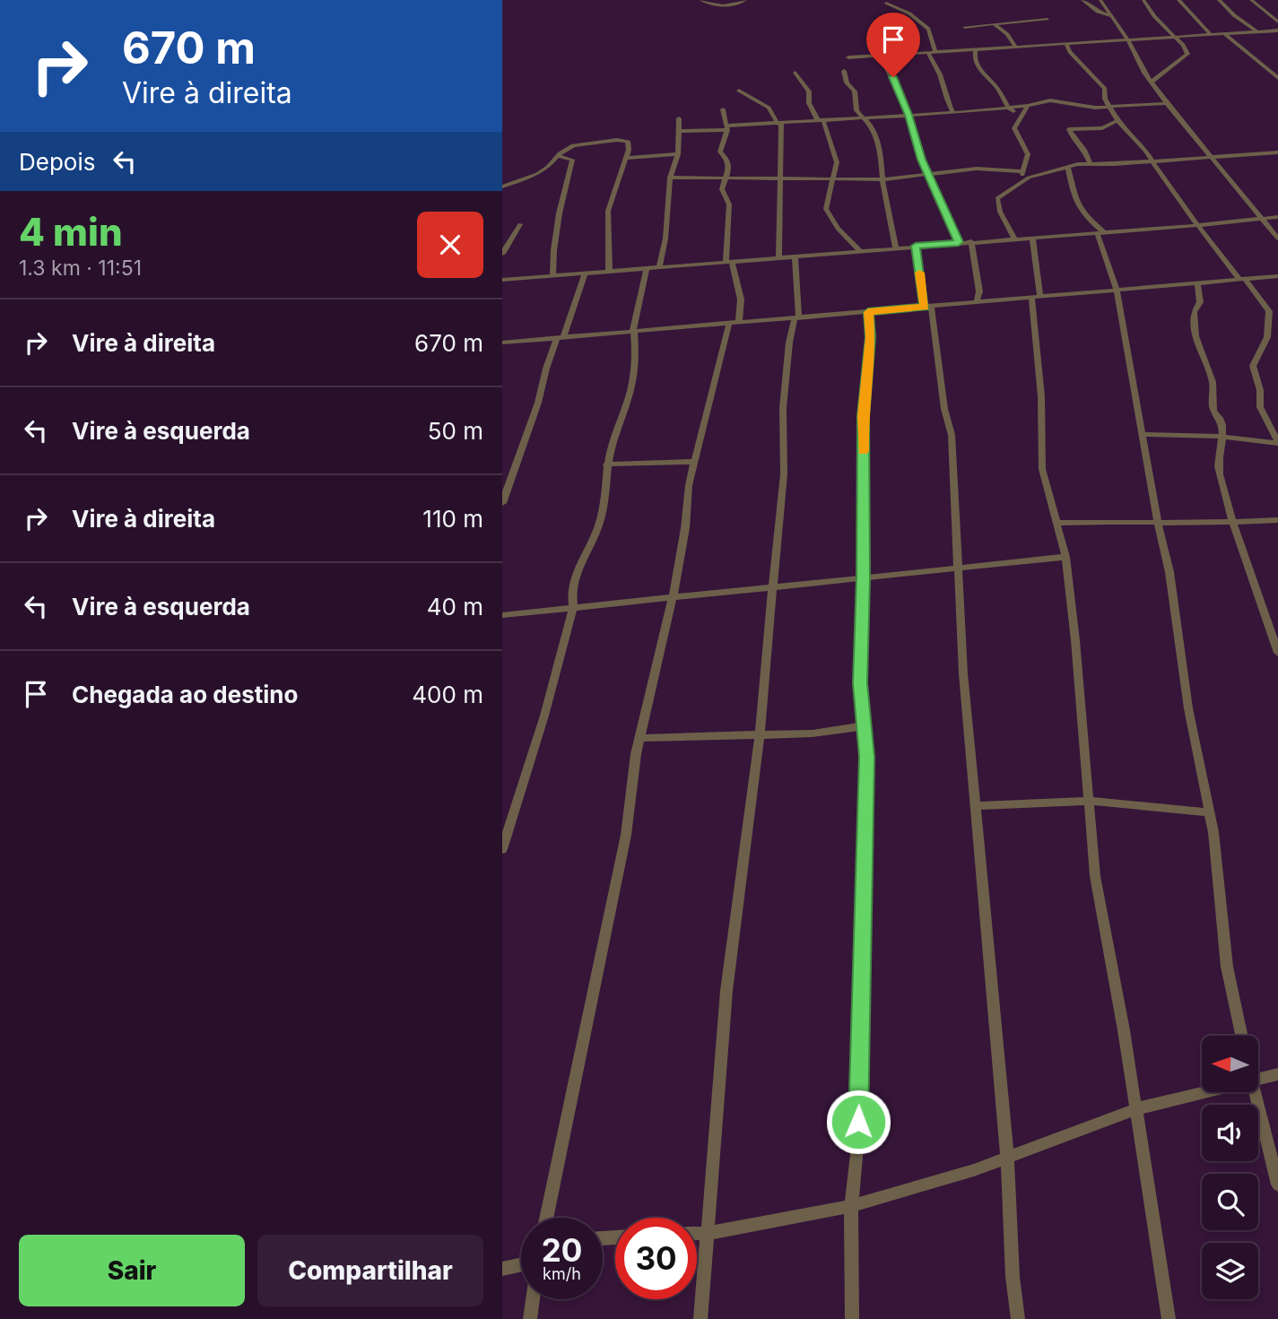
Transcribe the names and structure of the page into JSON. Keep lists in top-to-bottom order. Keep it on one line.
{"north":"left","page":{"turn":["670 m","Vire à direita"],"then":"Depois","heading":["4 min","1.3 km · 11:51"],"list":[{"name":"Vire à direita","value":"670 m"},{"name":"Vire à esquerda","value":"50 m"},{"name":"Vire à direita","value":"110 m"},{"name":"Vire à esquerda","value":"40 m"},{"name":"Chegada ao destino","value":"400 m"}],"speed":"20 km/h","limit":"30","buttons":["Sair","Compartilhar"]}}
